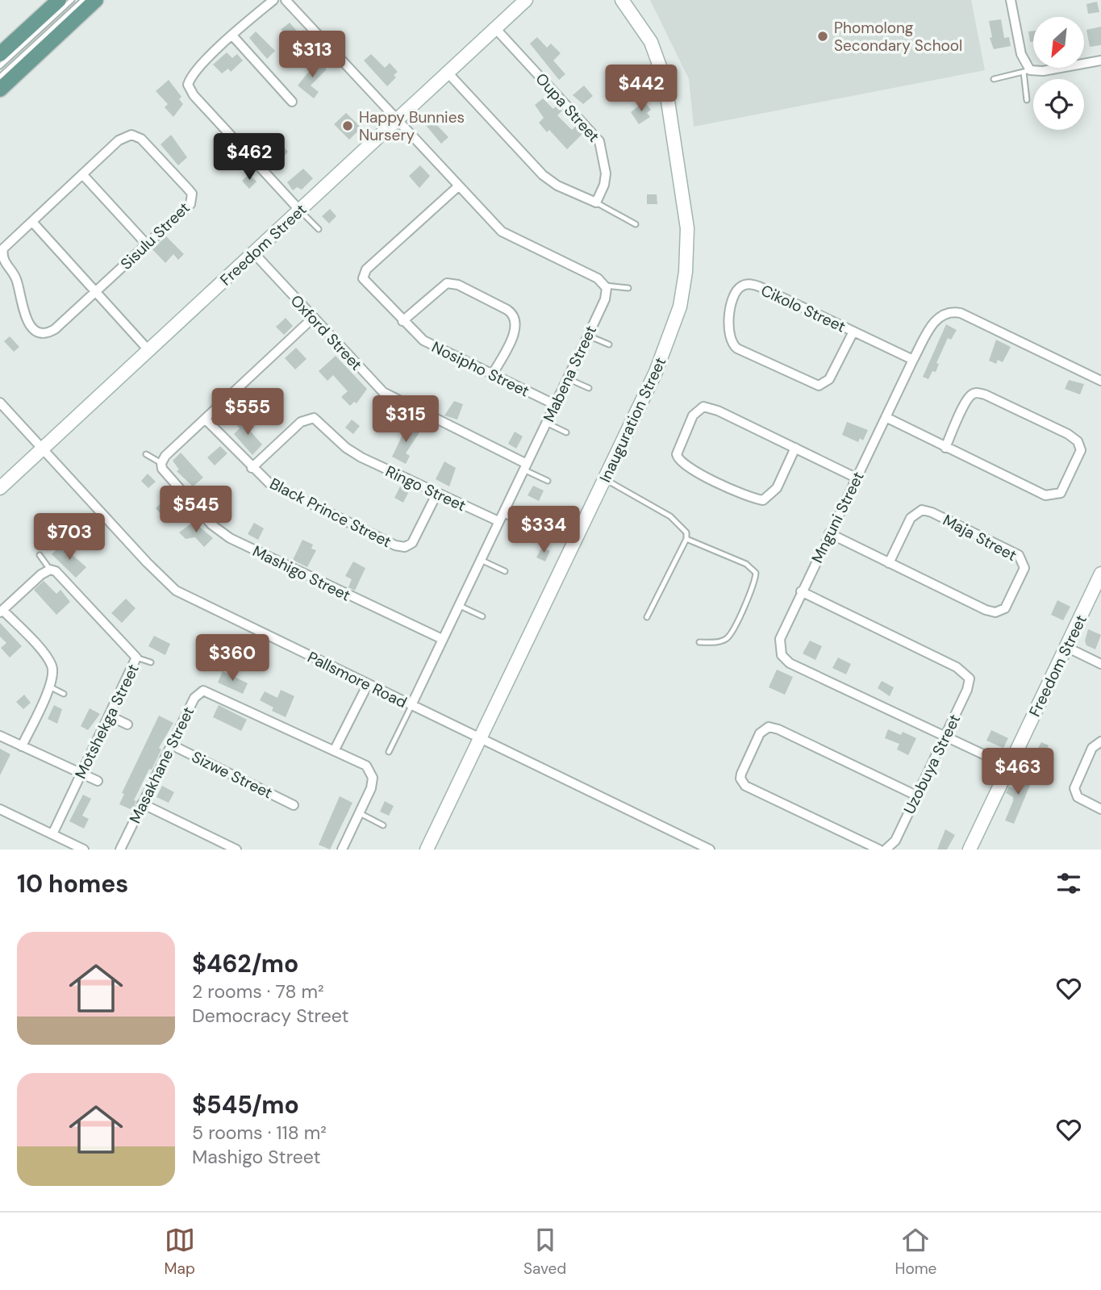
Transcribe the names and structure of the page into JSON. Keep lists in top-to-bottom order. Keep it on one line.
{"streets":{"street":["Oupa Street","Sisulu Street","Freedom Street","Cikolo Street","Oxford Street","Nosipho Street","Mabena Street","Inauguration Street","Ringo Street","Black Prince Street","Mnguni Street","Maja Street","Mashigo Street","Pallsmore Road","Motshekga Street","Uzobuya Street","Masakhane Street","Sizwe Street"]},"crossings":[["Oupa Street","Freedom Street"],["Freedom Street","Oxford Street"],["Freedom Street","Mnguni Street"],["Freedom Street","Pallsmore Road"],["Cikolo Street","Mnguni Street"],["Oxford Street","Mabena Street"],["Nosipho Street","Mabena Street"],["Mabena Street","Ringo Street"],["Mabena Street","Mashigo Street"],["Mabena Street","Pallsmore Road"],["Inauguration Street","Pallsmore Road"],["Ringo Street","Black Prince Street"],["Mnguni Street","Maja Street"],["Mnguni Street","Uzobuya Street"],["Masakhane Street","Sizwe Street"]],"places":["Phomolong Secondary School","Happy Bunnies Nursery"],"north":"bottom left","page":{"price":["$313","$442","$462","$555","$315","$545","$334","$703","$360","$463"],"heading":"10 homes","list":[{"name":"$462/mo","note":"2 rooms · 78 m² · Democracy Street"},{"name":"$545/mo","note":"5 rooms · 118 m² · Mashigo Street"}],"tabs":["Map","Saved","Home"]}}
